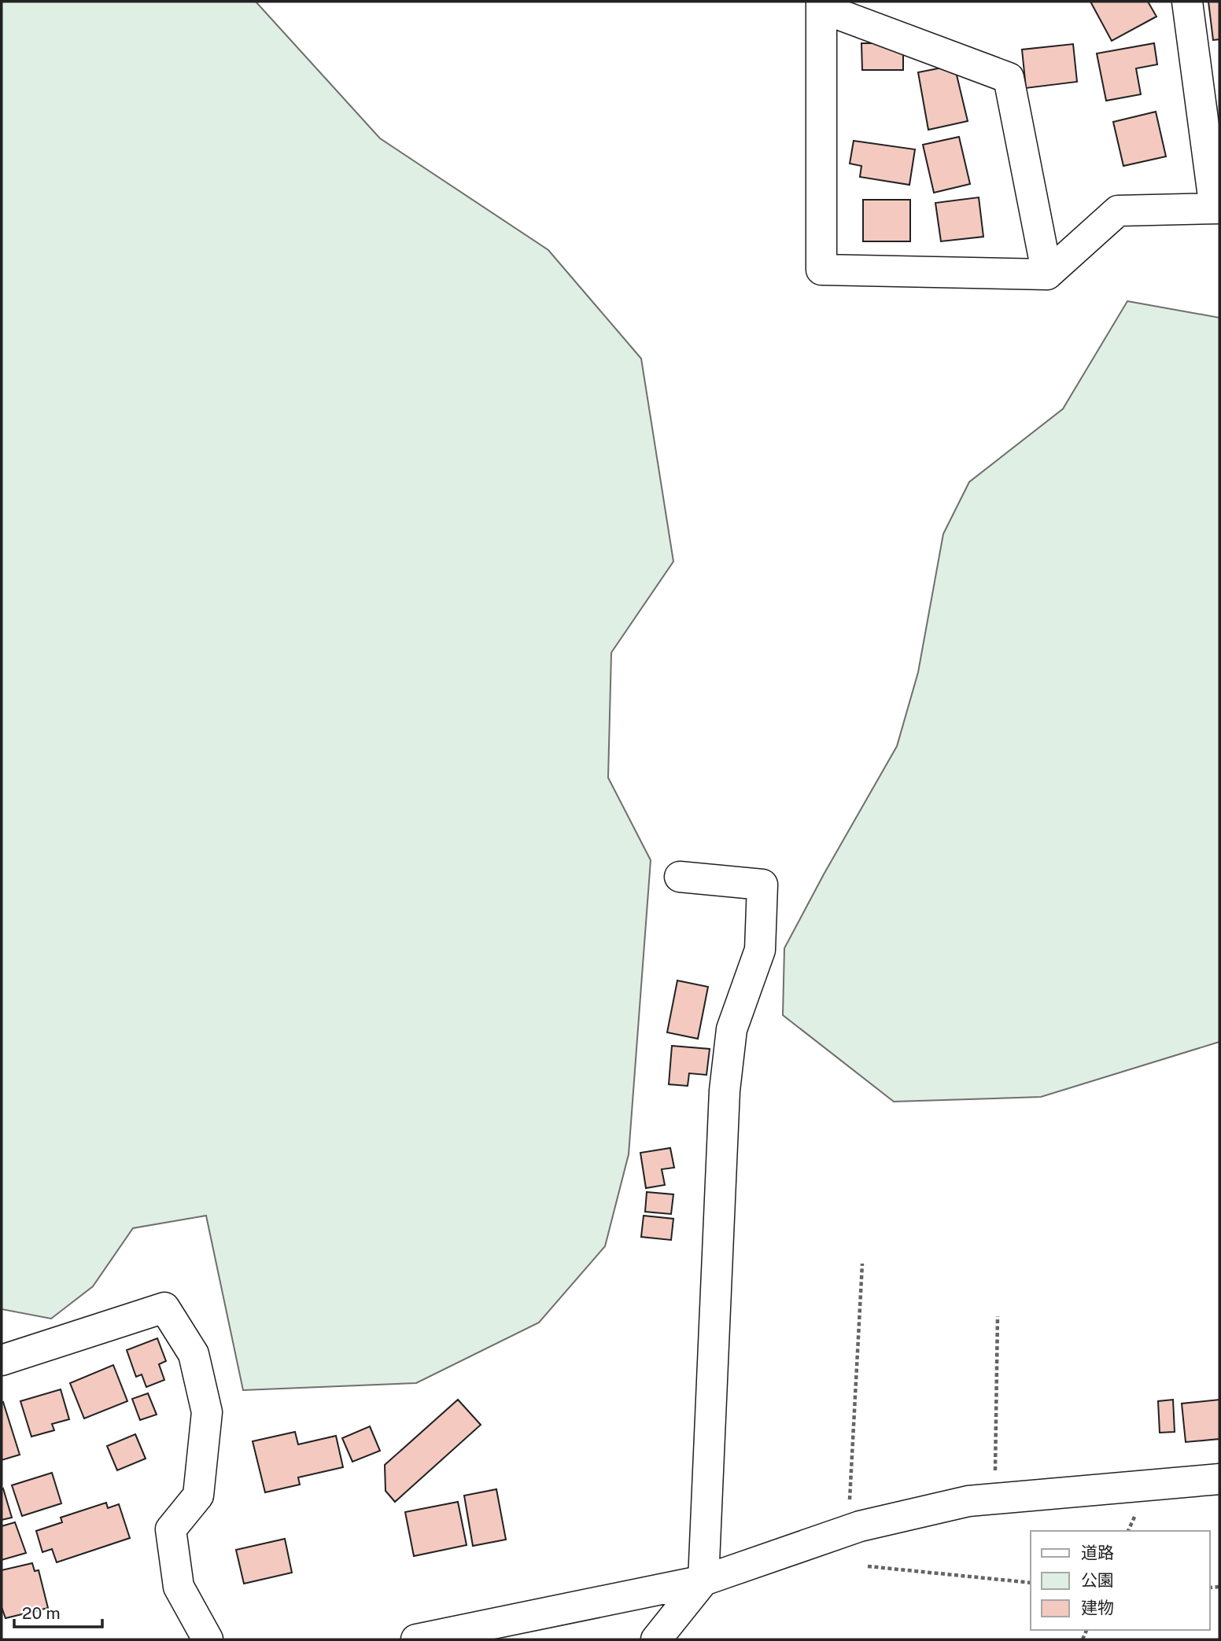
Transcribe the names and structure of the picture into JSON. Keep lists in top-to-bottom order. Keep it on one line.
{"legend":["道路","公園","建物"],"scale_bar":"20 m"}
